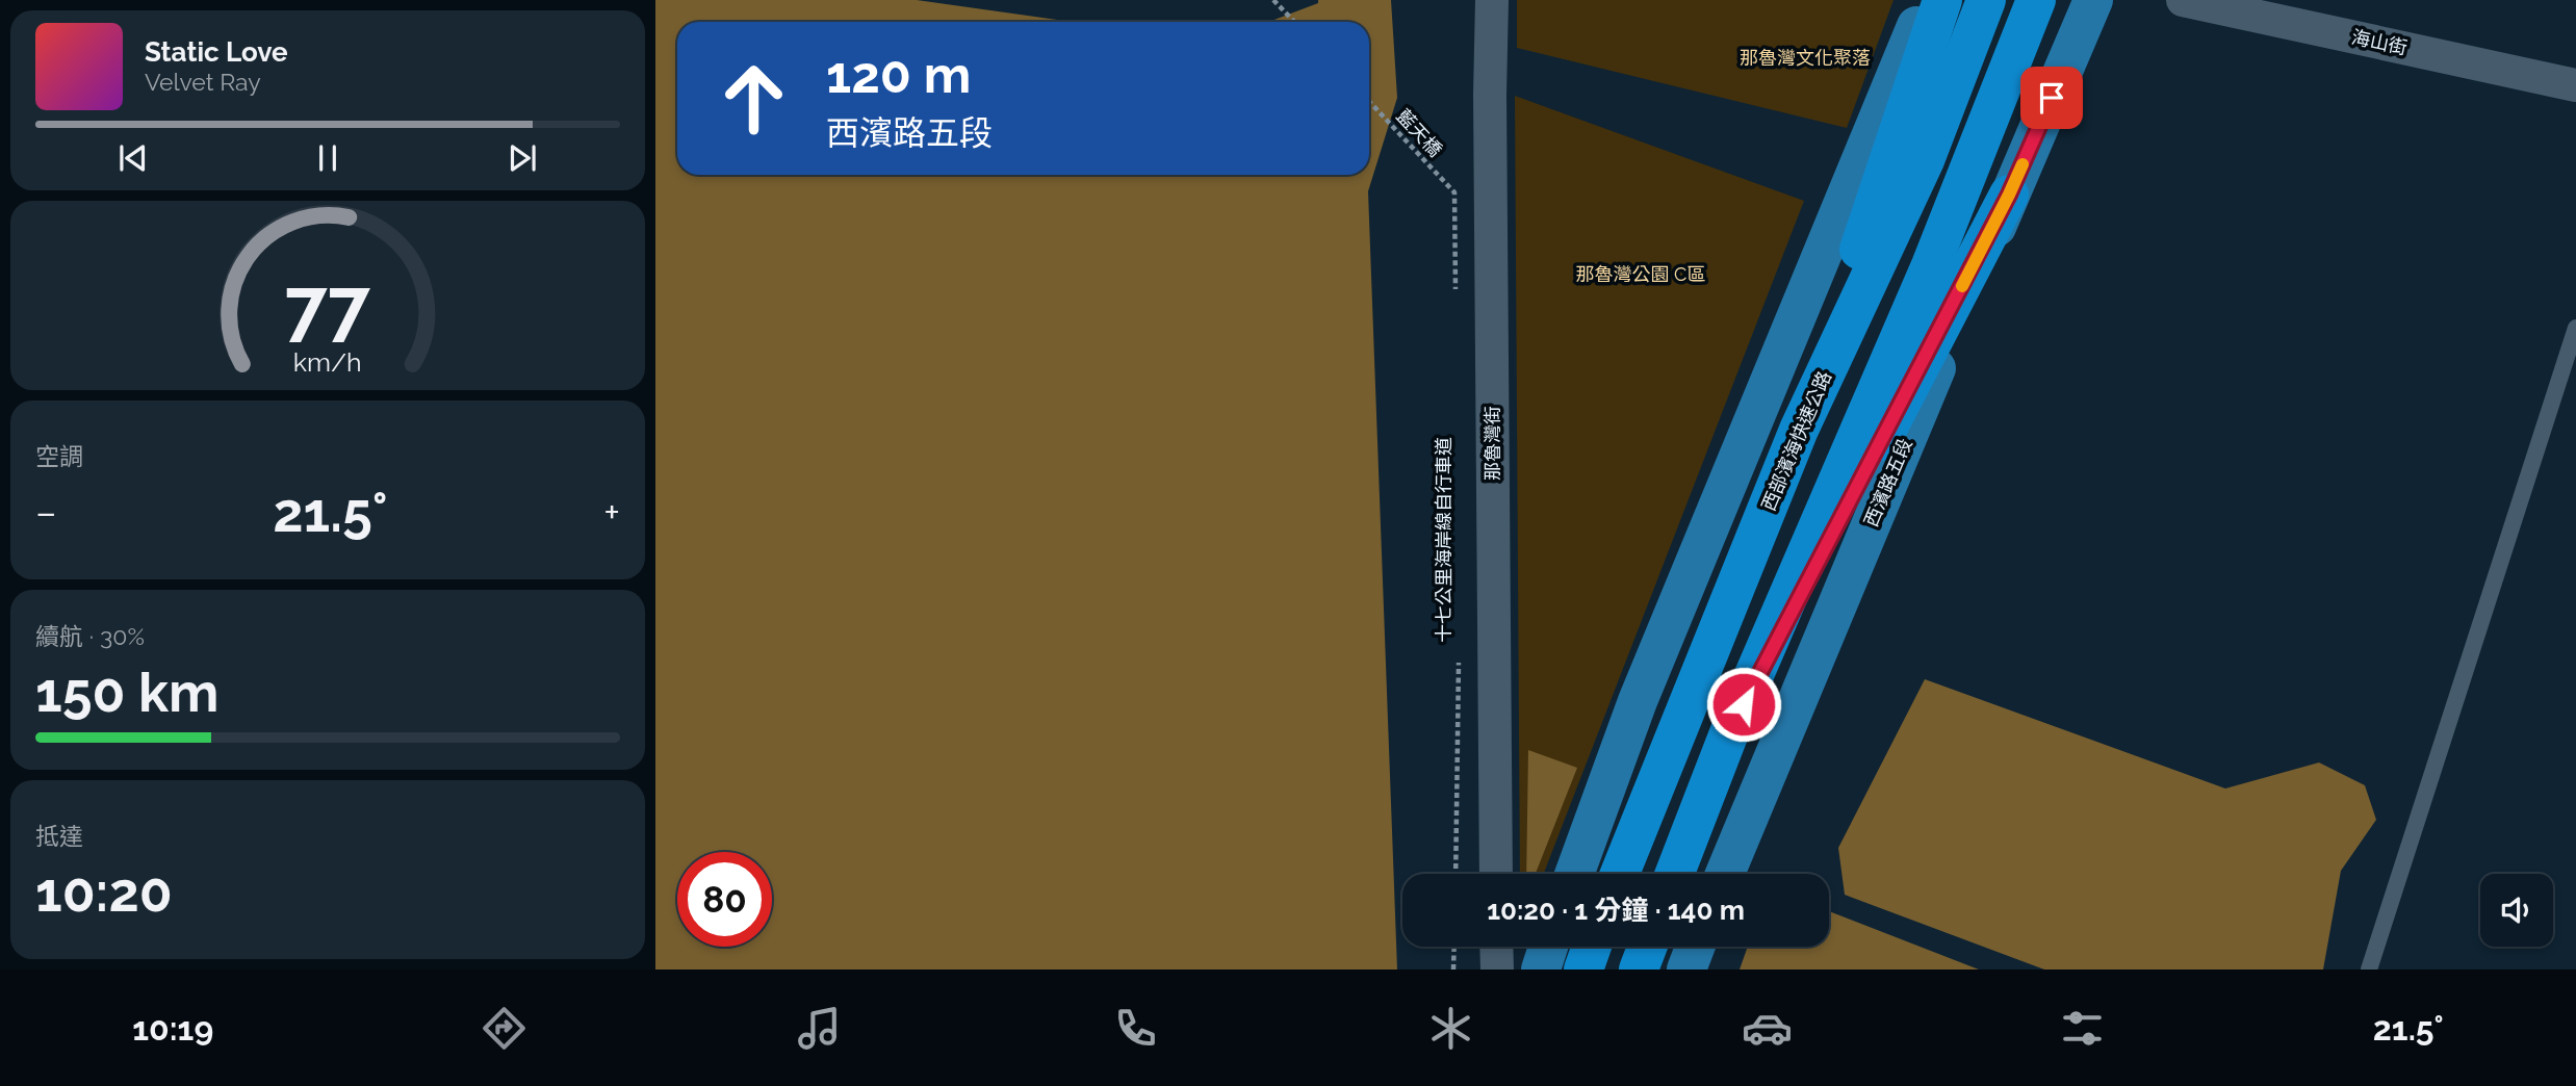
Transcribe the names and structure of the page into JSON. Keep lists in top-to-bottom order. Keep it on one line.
{"streets":{"highway":["西部濱海快速公路"],"main road":["西濱路五段"],"street":["海山街","那魯灣街"],"path":["藍天橋","十七公里海岸線自行車道"]},"parks":["那魯灣文化聚落","那魯灣公園 C區"],"page":{"turn":["120 m","西濱路五段"],"song":["Static Love","Velvet Ray"],"tile":["空調",["續航 · 30%","150 km"],["抵達","10:20"]],"heat":["−","21.5°","+"],"limit":"80","trip":"10:20 · 1 分鐘 · 140 m","tabs":["10:19","21.5°"],"gauge":["77","km/h"]}}
